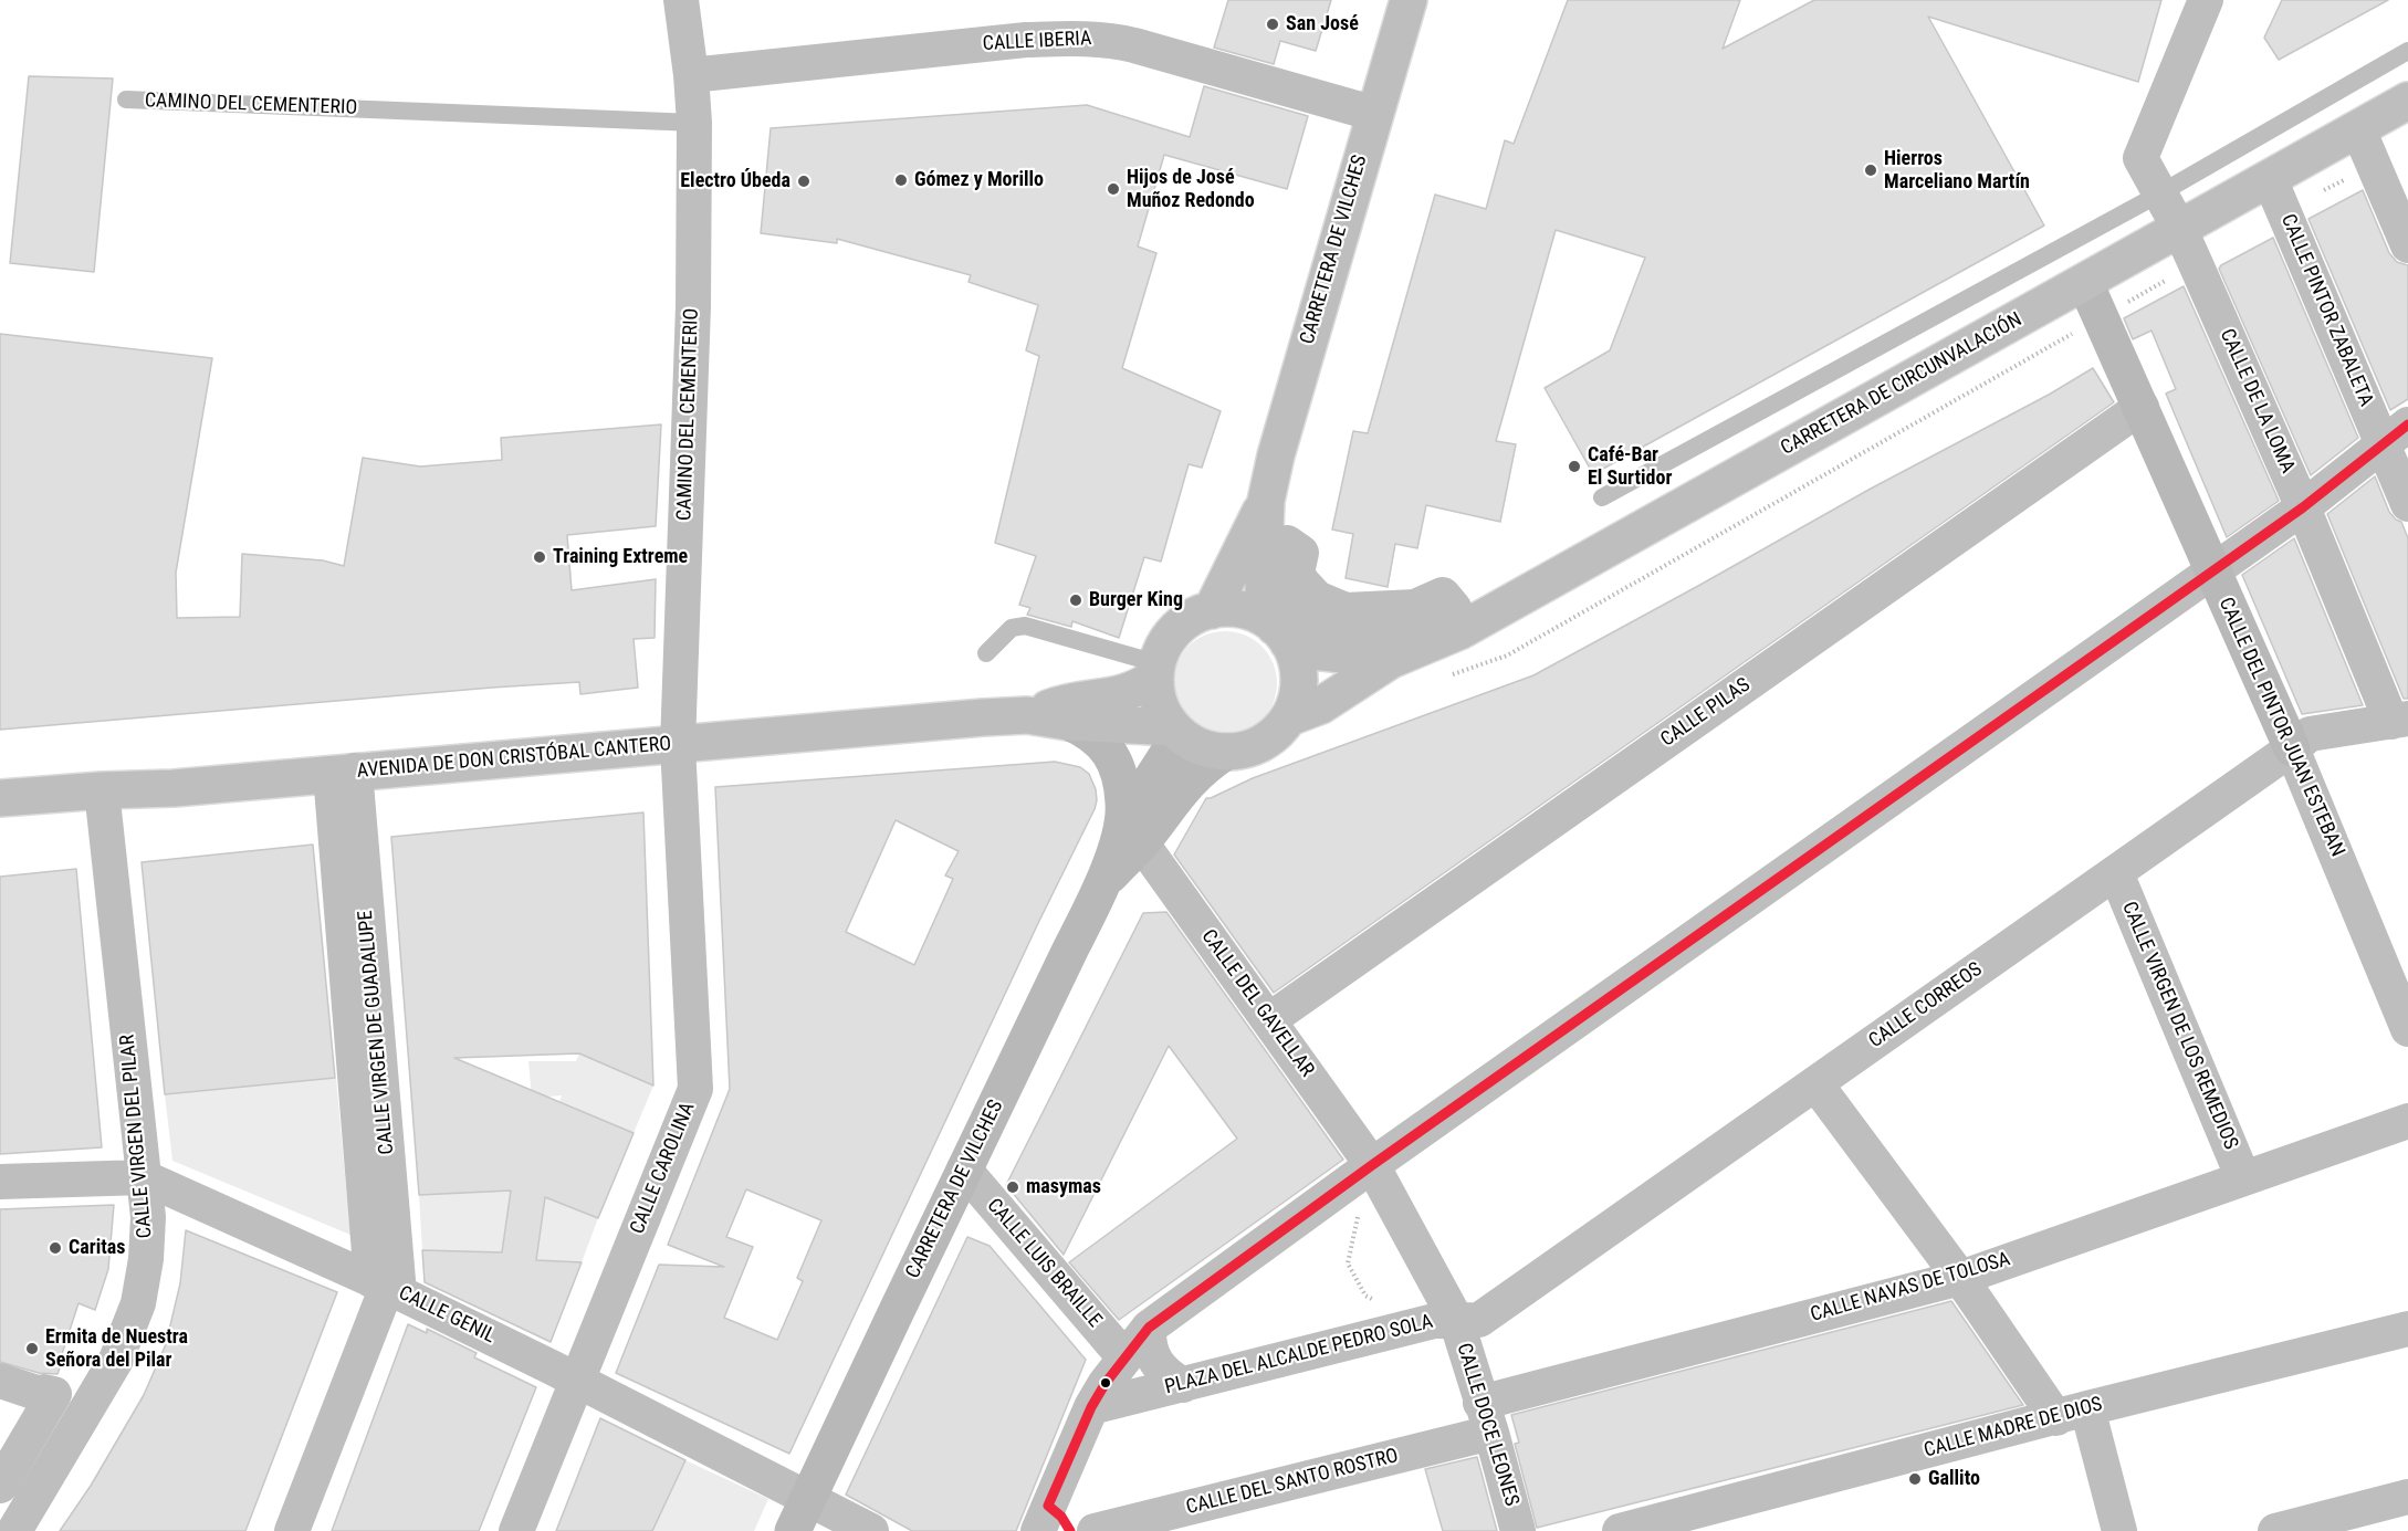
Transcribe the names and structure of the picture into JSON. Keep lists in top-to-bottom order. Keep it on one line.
{"streets":{"main road":["CARRETERA DE VILCHES","CARRETERA DE CIRCUNVALACIÓN","AVENIDA DE DON CRISTÓBAL CANTERO"],"street":["CALLE IBERIA","CAMINO DEL CEMENTERIO","CALLE PINTOR ZABALETA","CALLE DE LA LOMA","CALLE PILAS","CALLE DEL PINTOR JUAN ESTEBAN","CALLE DEL GAVELLAR","CALLE CORREOS","CALLE VIRGEN DE LOS REMEDIOS","CALLE VIRGEN DE GUADALUPE","CALLE VIRGEN DEL PILAR","CALLE CAROLINA","CALLE LUIS BRAILLE","CALLE NAVAS DE TOLOSA","CALLE GENIL","PLAZA DEL ALCALDE PEDRO SOLA","CALLE DOCE LEONES","CALLE MADRE DE DIOS","CALLE DEL SANTO ROSTRO"]},"crossings":[["CALLE IBERIA","CAMINO DEL CEMENTERIO"],["CALLE IBERIA","CARRETERA DE VILCHES"],["CAMINO DEL CEMENTERIO","AVENIDA DE DON CRISTÓBAL CANTERO"],["CAMINO DEL CEMENTERIO","CALLE CAROLINA"],["CARRETERA DE VILCHES","CARRETERA DE CIRCUNVALACIÓN"],["CARRETERA DE VILCHES","AVENIDA DE DON CRISTÓBAL CANTERO"],["CARRETERA DE VILCHES","CALLE DEL GAVELLAR"],["CARRETERA DE VILCHES","CALLE LUIS BRAILLE"],["CARRETERA DE VILCHES","CALLE GENIL"],["CALLE PINTOR ZABALETA","CARRETERA DE CIRCUNVALACIÓN"],["CARRETERA DE CIRCUNVALACIÓN","CALLE DE LA LOMA"],["CARRETERA DE CIRCUNVALACIÓN","CALLE DEL PINTOR JUAN ESTEBAN"],["CARRETERA DE CIRCUNVALACIÓN","AVENIDA DE DON CRISTÓBAL CANTERO"],["CALLE DE LA LOMA","CALLE CORREOS"],["CALLE PILAS","CALLE DEL PINTOR JUAN ESTEBAN"],["CALLE PILAS","CALLE DEL GAVELLAR"],["CALLE DEL PINTOR JUAN ESTEBAN","CALLE CORREOS"],["AVENIDA DE DON CRISTÓBAL CANTERO","CALLE VIRGEN DE GUADALUPE"],["AVENIDA DE DON CRISTÓBAL CANTERO","CALLE VIRGEN DEL PILAR"],["AVENIDA DE DON CRISTÓBAL CANTERO","CALLE CAROLINA"],["CALLE DEL GAVELLAR","PLAZA DEL ALCALDE PEDRO SOLA"],["CALLE CORREOS","CALLE VIRGEN DE LOS REMEDIOS"],["CALLE CORREOS","PLAZA DEL ALCALDE PEDRO SOLA"],["CALLE CORREOS","CALLE DOCE LEONES"],["CALLE VIRGEN DE LOS REMEDIOS","CALLE NAVAS DE TOLOSA"],["CALLE VIRGEN DE GUADALUPE","CALLE GENIL"],["CALLE VIRGEN DEL PILAR","CALLE GENIL"],["CALLE CAROLINA","CALLE GENIL"],["CALLE NAVAS DE TOLOSA","CALLE DOCE LEONES"],["CALLE NAVAS DE TOLOSA","CALLE DEL SANTO ROSTRO"],["PLAZA DEL ALCALDE PEDRO SOLA","CALLE DOCE LEONES"],["CALLE DOCE LEONES","CALLE DEL SANTO ROSTRO"]],"places":["San José","Hierros Marceliano Martín","Gómez y Morillo","Electro Úbeda","Hijos de José Muñoz Redondo","Café-Bar El Surtidor","Training Extreme","Burger King","masymas","Caritas","Ermita de Nuestra Señora del Pilar","Gallito"]}
